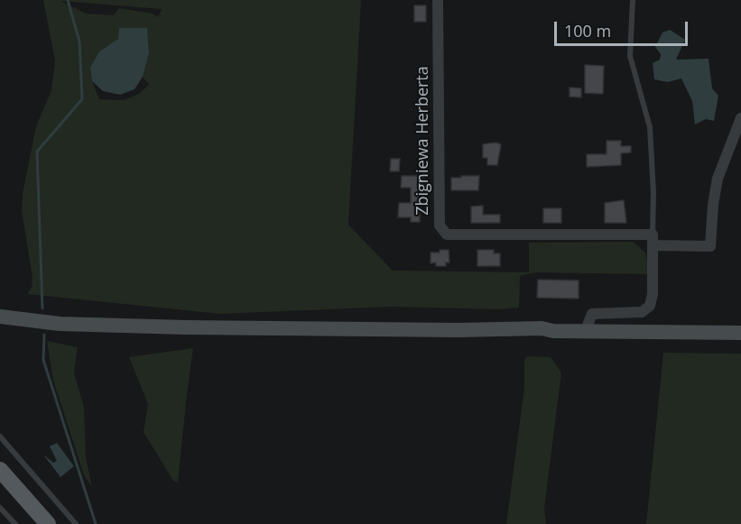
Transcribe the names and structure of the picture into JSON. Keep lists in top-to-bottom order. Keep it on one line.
{"streets":{"street":["Zbigniewa Herberta"]},"scale_bar":"100 m"}
